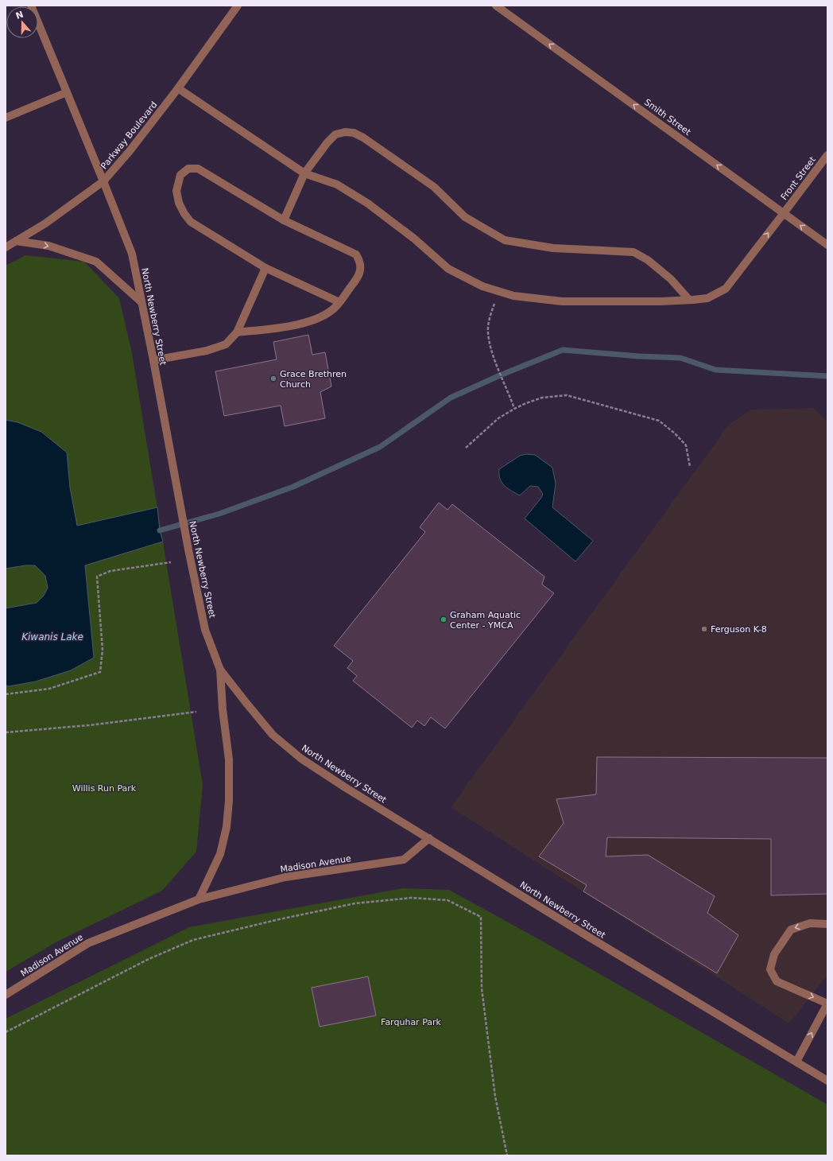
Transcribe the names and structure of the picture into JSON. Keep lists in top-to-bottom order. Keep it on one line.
{"streets":{"street":["Smith Street","Parkway Boulevard","Front Street","North Newberry Street","Madison Avenue"]},"crossings":[["Smith Street","Front Street"],["Parkway Boulevard","Front Street"],["Parkway Boulevard","North Newberry Street"],["North Newberry Street","Madison Avenue"]],"one_way":["Smith Street"],"water":["Kiwanis Lake"],"parks":["Willis Run Park","Farquhar Park"],"places":["Grace Brethren Church","Graham Aquatic Center - YMCA","Ferguson K-8"],"north":"top"}
